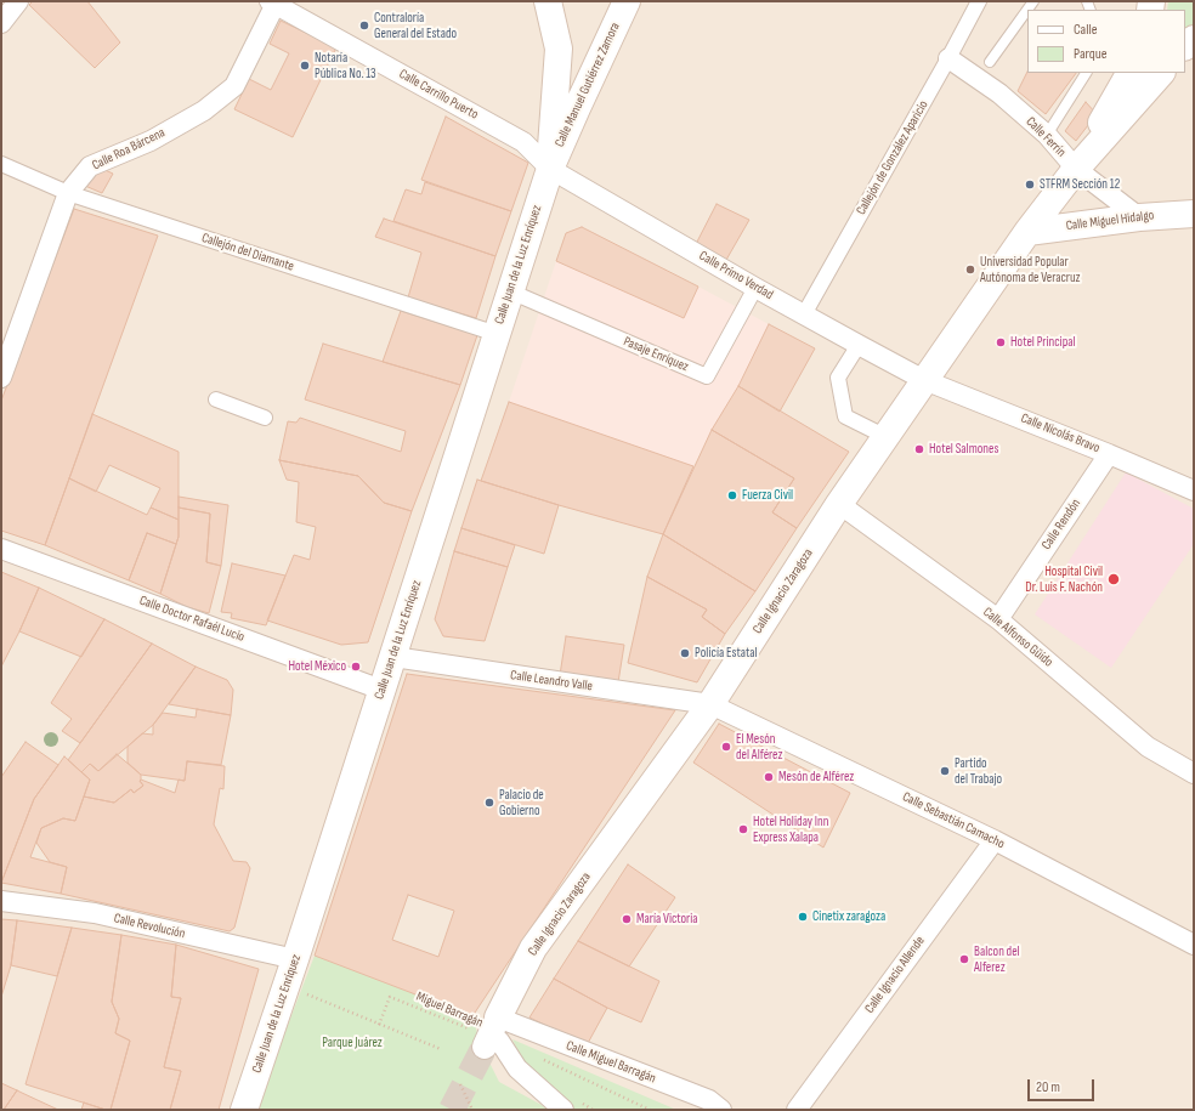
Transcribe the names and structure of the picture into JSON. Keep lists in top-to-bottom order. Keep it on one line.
{"streets":{"main road":["Calle Manuel Gutiérrez Zamora","Calle Miguel Hidalgo","Calle Juan de la Luz Enríquez","Calle Ignacio Zaragoza"],"street":["Calle Carrillo Puerto","Calle Ferrín","Calle Roa Bárcena","Callejón de González Aparicio","Callejón del Diamante","Calle Primo Verdad","Pasaje Enríquez","Calle Nicolás Bravo","Calle Rendón","Calle Doctor Rafaél Lucio","Calle Alfonso Güido","Calle Leandro Valle","Calle Sebastián Camacho","Calle Revolución","Calle Ignacio Allende","Calle Miguel Barragán"],"path":["Miguel Barragán"]},"crossings":[["Calle Manuel Gutiérrez Zamora","Calle Carrillo Puerto"],["Calle Manuel Gutiérrez Zamora","Calle Juan de la Luz Enríquez"],["Calle Manuel Gutiérrez Zamora","Calle Primo Verdad"],["Calle Carrillo Puerto","Calle Roa Bárcena"],["Calle Carrillo Puerto","Calle Juan de la Luz Enríquez"],["Calle Carrillo Puerto","Calle Primo Verdad"],["Calle Ferrín","Callejón de González Aparicio"],["Calle Ferrín","Calle Miguel Hidalgo"],["Calle Ferrín","Calle Ignacio Zaragoza"],["Calle Roa Bárcena","Callejón del Diamante"],["Callejón de González Aparicio","Calle Primo Verdad"],["Calle Miguel Hidalgo","Calle Ignacio Zaragoza"],["Callejón del Diamante","Calle Juan de la Luz Enríquez"],["Calle Juan de la Luz Enríquez","Calle Primo Verdad"],["Calle Juan de la Luz Enríquez","Pasaje Enríquez"],["Calle Juan de la Luz Enríquez","Calle Doctor Rafaél Lucio"],["Calle Juan de la Luz Enríquez","Calle Leandro Valle"],["Calle Juan de la Luz Enríquez","Calle Revolución"],["Calle Primo Verdad","Pasaje Enríquez"],["Calle Primo Verdad","Calle Nicolás Bravo"],["Calle Primo Verdad","Calle Ignacio Zaragoza"],["Calle Nicolás Bravo","Calle Rendón"],["Calle Nicolás Bravo","Calle Ignacio Zaragoza"],["Calle Rendón","Calle Alfonso Güido"],["Calle Ignacio Zaragoza","Calle Alfonso Güido"],["Calle Ignacio Zaragoza","Calle Leandro Valle"],["Calle Ignacio Zaragoza","Calle Sebastián Camacho"],["Calle Ignacio Zaragoza","Miguel Barragán"],["Calle Ignacio Zaragoza","Calle Miguel Barragán"],["Calle Leandro Valle","Calle Sebastián Camacho"],["Calle Sebastián Camacho","Calle Ignacio Allende"],["Miguel Barragán","Calle Miguel Barragán"]],"parks":["Parque Juárez"],"places":["Contraloría General del Estado","Notaría Pública No. 13","STFRM Sección 12","Universidad Popular Autónoma de Veracruz","Hotel Principal","Hotel Salmones","Fuerza Civil","Hospital Civil Dr. Luis F. Nachón","Policía Estatal","Hotel México","El Mesón del Alférez","Partido del Trabajo","Mesón de Alférez","Palacio de Gobierno","Hotel Holiday Inn Express Xalapa","Cinetix zaragoza","María Victoria","Balcon del Alferez"],"legend":["Calle","Parque"],"scale_bar":"20 m"}
